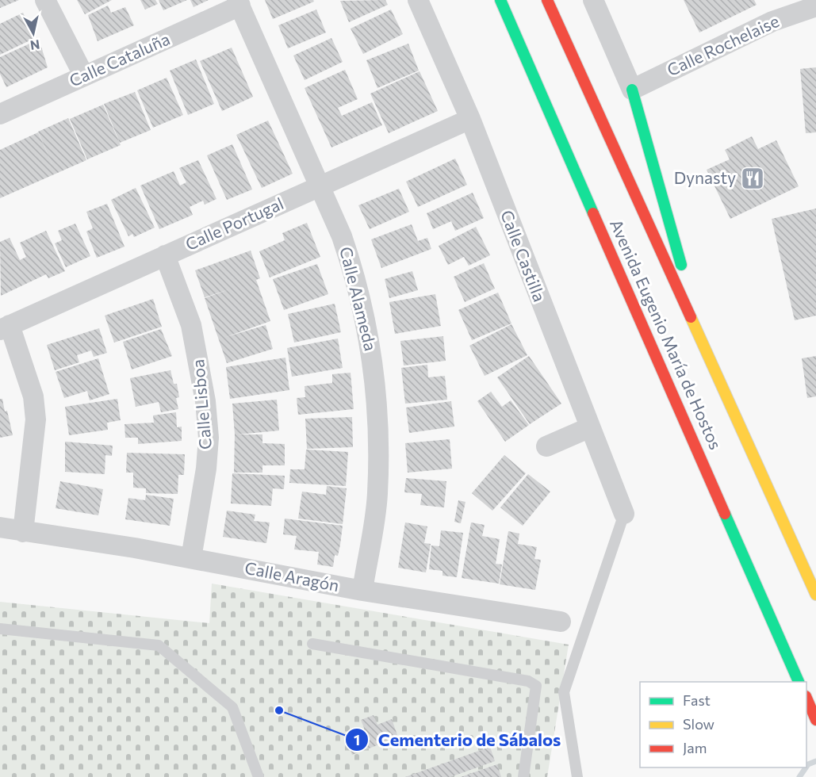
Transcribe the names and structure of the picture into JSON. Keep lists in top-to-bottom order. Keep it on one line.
{"streets":{"highway":["Avenida Eugenio María de Hostos"],"street":["Calle Rochelaise","Calle Cataluña","Calle Portugal","Calle Castilla","Calle Alameda","Calle Lisboa","Calle Aragón"]},"crossings":[["Calle Cataluña","Calle Alameda"],["Calle Portugal","Calle Castilla"],["Calle Portugal","Calle Alameda"],["Calle Portugal","Calle Lisboa"],["Calle Alameda","Calle Aragón"],["Calle Lisboa","Calle Aragón"]],"places":{"restaurant":["Dynasty"],"other":["Cementerio de Sábalos"]},"legend":["Fast","Slow","Jam"],"north":"bottom"}
